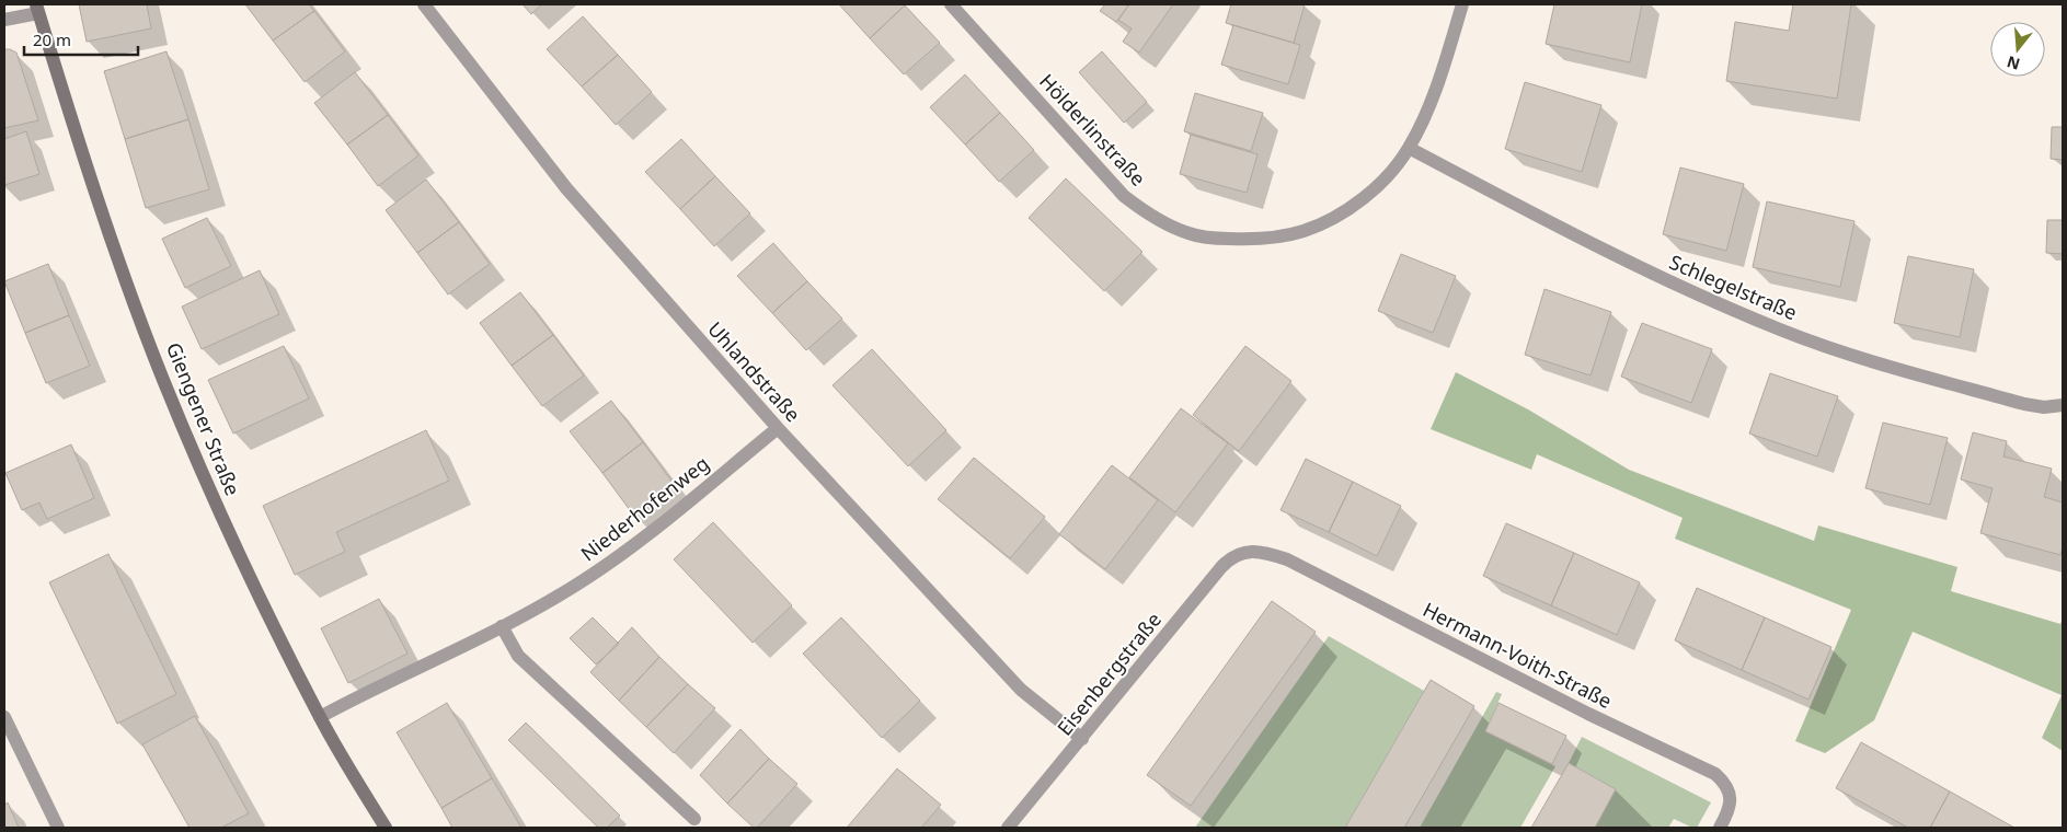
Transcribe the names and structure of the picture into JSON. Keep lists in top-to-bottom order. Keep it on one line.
{"streets":{"main road":["Giengener Straße"],"street":["Hölderlinstraße","Schlegelstraße","Uhlandstraße","Niederhofenweg","Hermann-Voith-Straße","Eisenbergstraße"]},"crossings":[["Hölderlinstraße","Schlegelstraße"],["Uhlandstraße","Niederhofenweg"],["Uhlandstraße","Eisenbergstraße"],["Giengener Straße","Niederhofenweg"],["Hermann-Voith-Straße","Eisenbergstraße"]],"scale_bar":"20 m","north":"bottom"}
